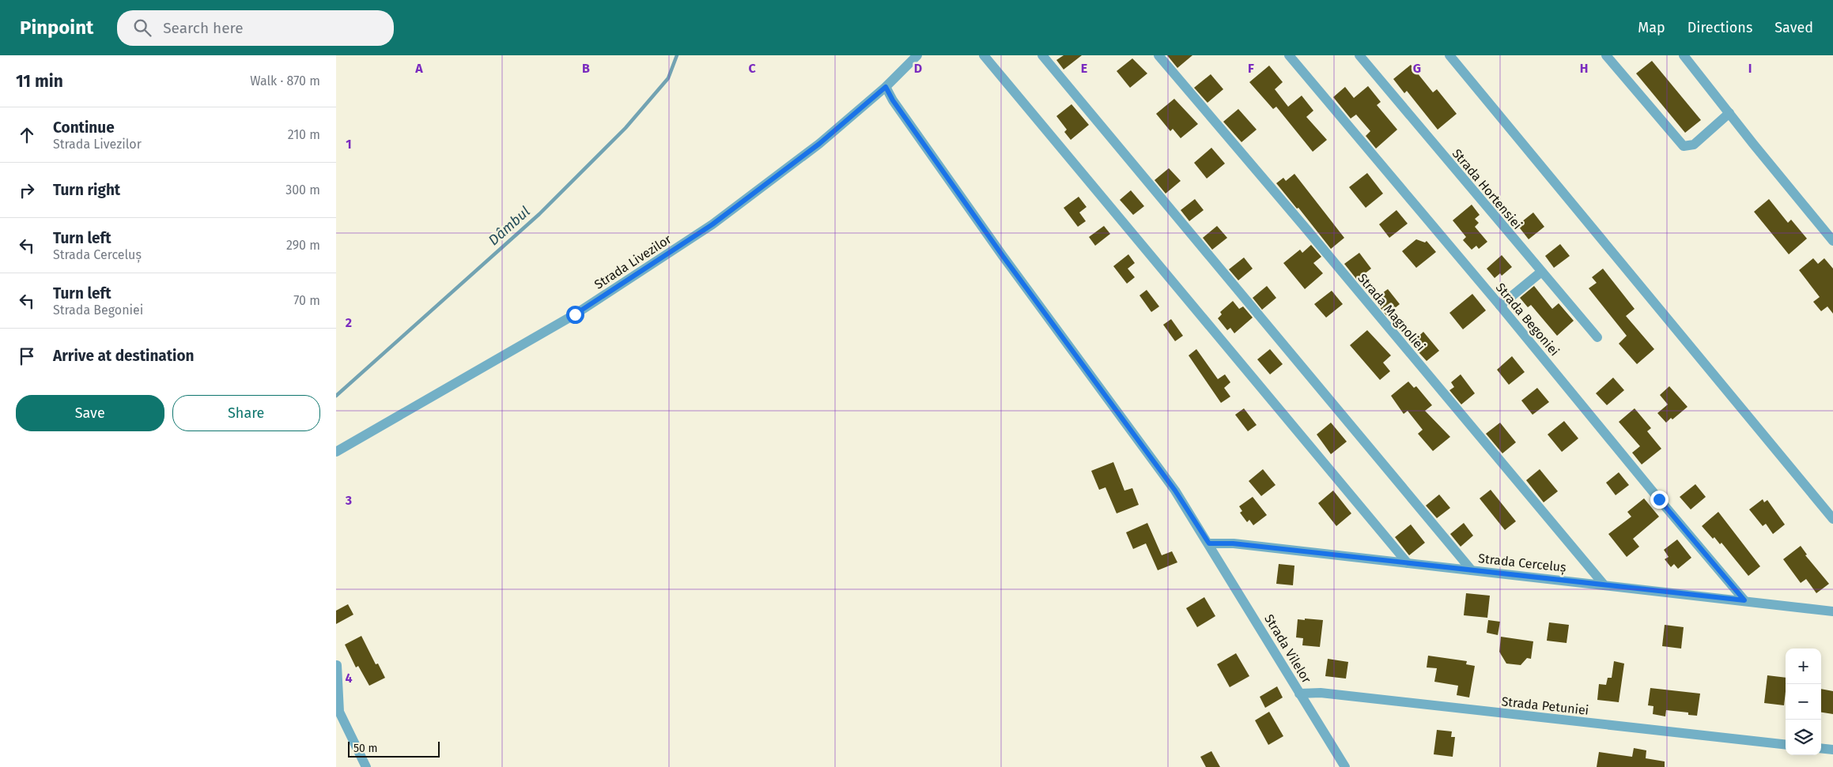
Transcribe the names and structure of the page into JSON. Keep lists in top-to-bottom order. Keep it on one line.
{"streets":{"street":["Strada Hortensiei","Strada Livezilor","Strada Magnoliei","Strada Begoniei","Strada Cerceluș","Strada Vilelor","Strada Petuniei"]},"crossings":[["Strada Livezilor","Strada Vilelor"],["Strada Magnoliei","Strada Cerceluș"],["Strada Begoniei","Strada Cerceluș"],["Strada Cerceluș","Strada Vilelor"],["Strada Vilelor","Strada Petuniei"]],"water":["Dâmbul"],"scale_bar":"50 m","page":{"header":"Pinpoint","search":"Search here","nav":["Map","Directions","Saved"],"heading":["11 min","Walk · 870 m"],"list":[["Continue","Strada Livezilor","210 m"],["Turn right","300 m"],["Turn left","Strada Cerceluș","290 m"],["Turn left","Strada Begoniei","70 m"],"Arrive at destination"],"buttons":["Save","Share"],"map_buttons":["+","−"],"scale":"50 m"},"grid":{"columns":["A","B","C","D","E","F","G","H","I"],"rows":["1","2","3","4"]}}
